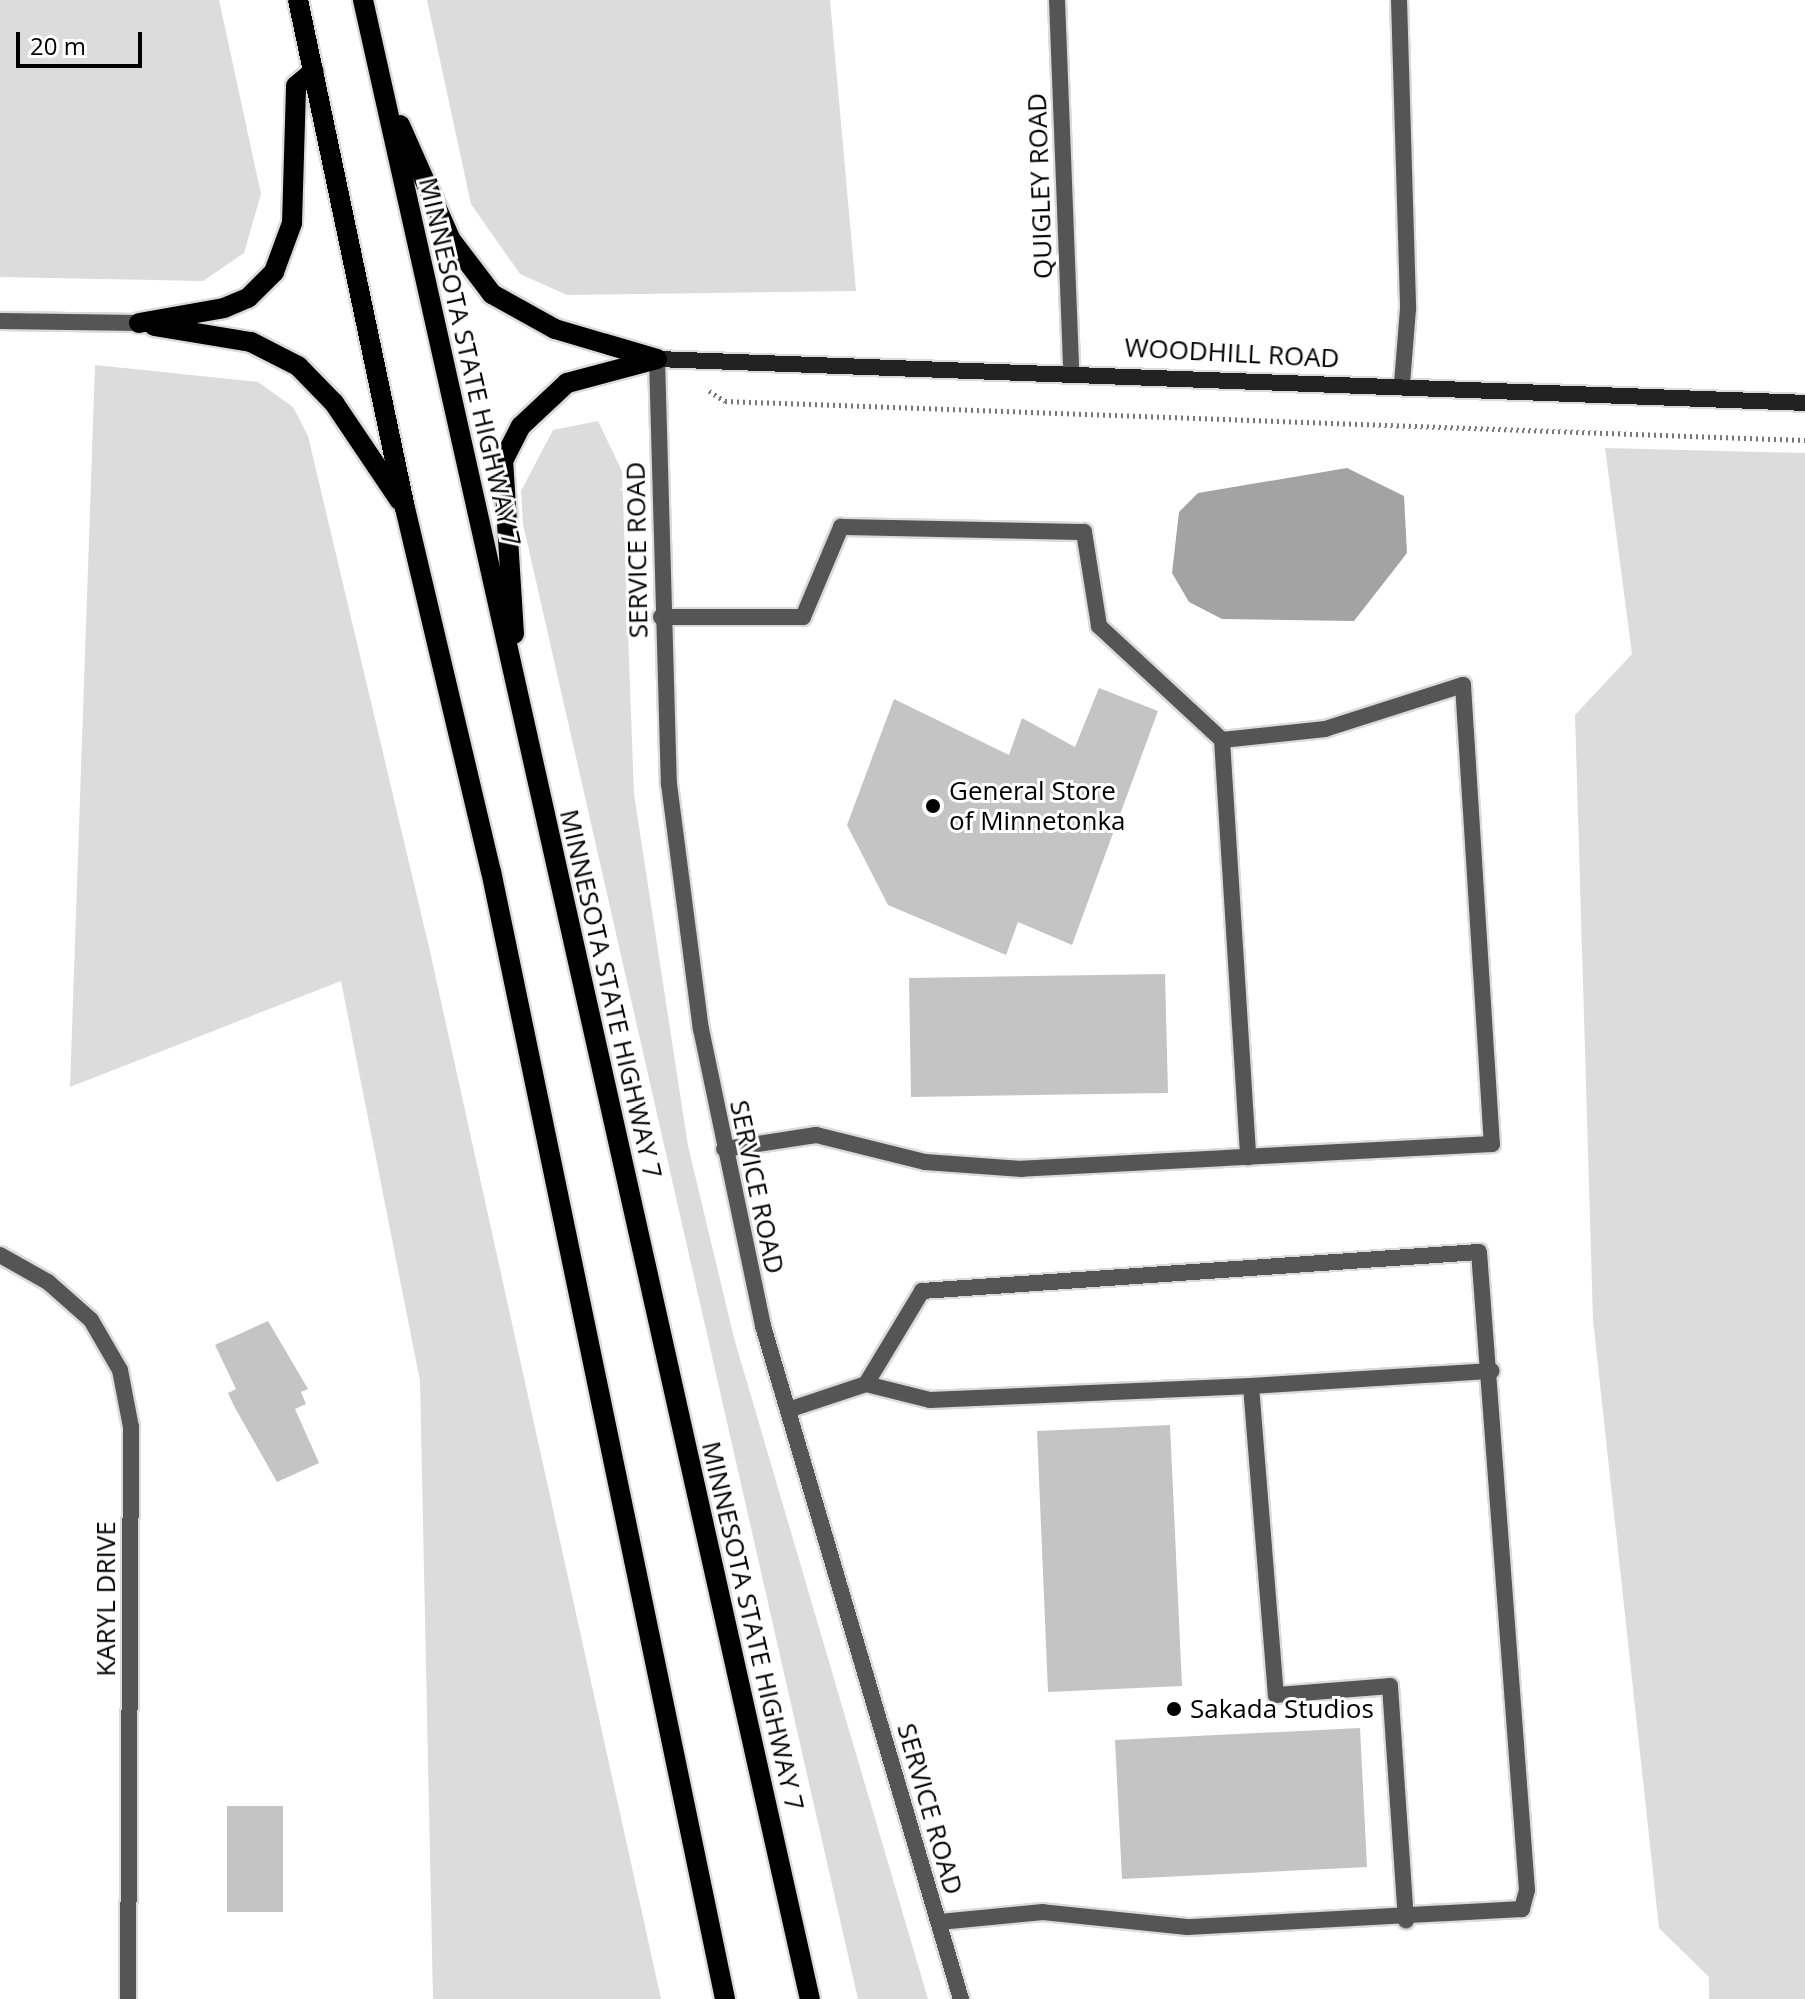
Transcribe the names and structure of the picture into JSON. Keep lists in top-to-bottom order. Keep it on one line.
{"streets":{"main road":["MINNESOTA STATE HIGHWAY 7"],"street":["QUIGLEY ROAD","WOODHILL ROAD","SERVICE ROAD","KARYL DRIVE"]},"crossings":[["QUIGLEY ROAD","WOODHILL ROAD"],["WOODHILL ROAD","SERVICE ROAD"]],"places":["General Store of Minnetonka","Sakada Studios"],"scale_bar":"20 m"}
